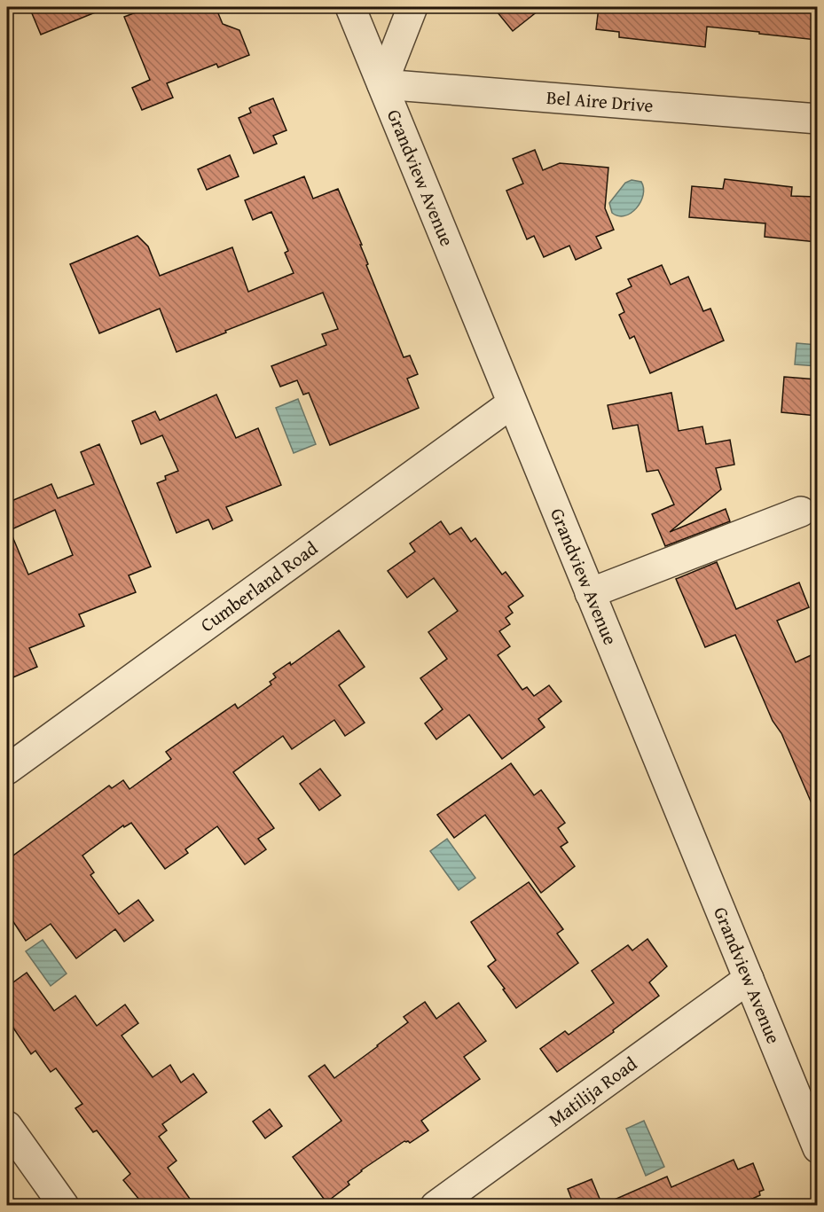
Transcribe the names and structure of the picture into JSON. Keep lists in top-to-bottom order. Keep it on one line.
{"streets":{"street":["Bel Aire Drive","Grandview Avenue","Cumberland Road","Matilija Road"]},"crossings":[["Bel Aire Drive","Grandview Avenue"],["Grandview Avenue","Cumberland Road"],["Grandview Avenue","Matilija Road"]]}
